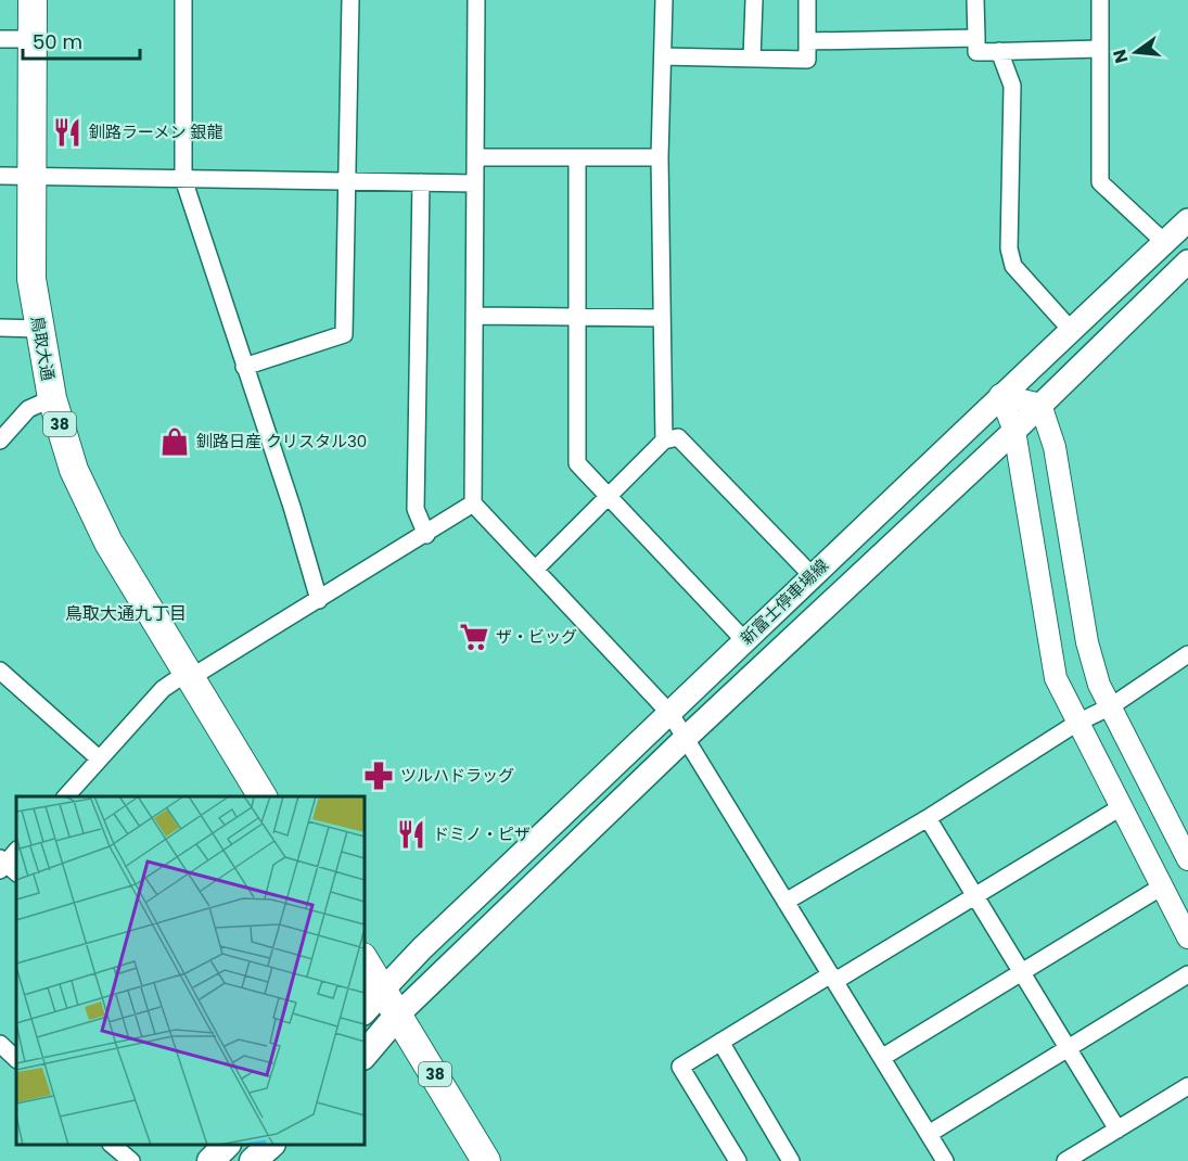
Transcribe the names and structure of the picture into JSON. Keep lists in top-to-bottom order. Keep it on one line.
{"streets":{"highway":["鳥取大通","38"],"main road":["新富士停車場線"]},"crossings":[["38","新富士停車場線"]],"districts":["鳥取大通九丁目"],"places":{"restaurant":["釧路ラーメン 銀龍","ドミノ・ピザ"],"shop":["釧路日産 クリスタル30"],"supermarket":["ザ・ビッグ"],"pharmacy":["ツルハドラッグ"]},"scale_bar":"50 m","north":"left"}
